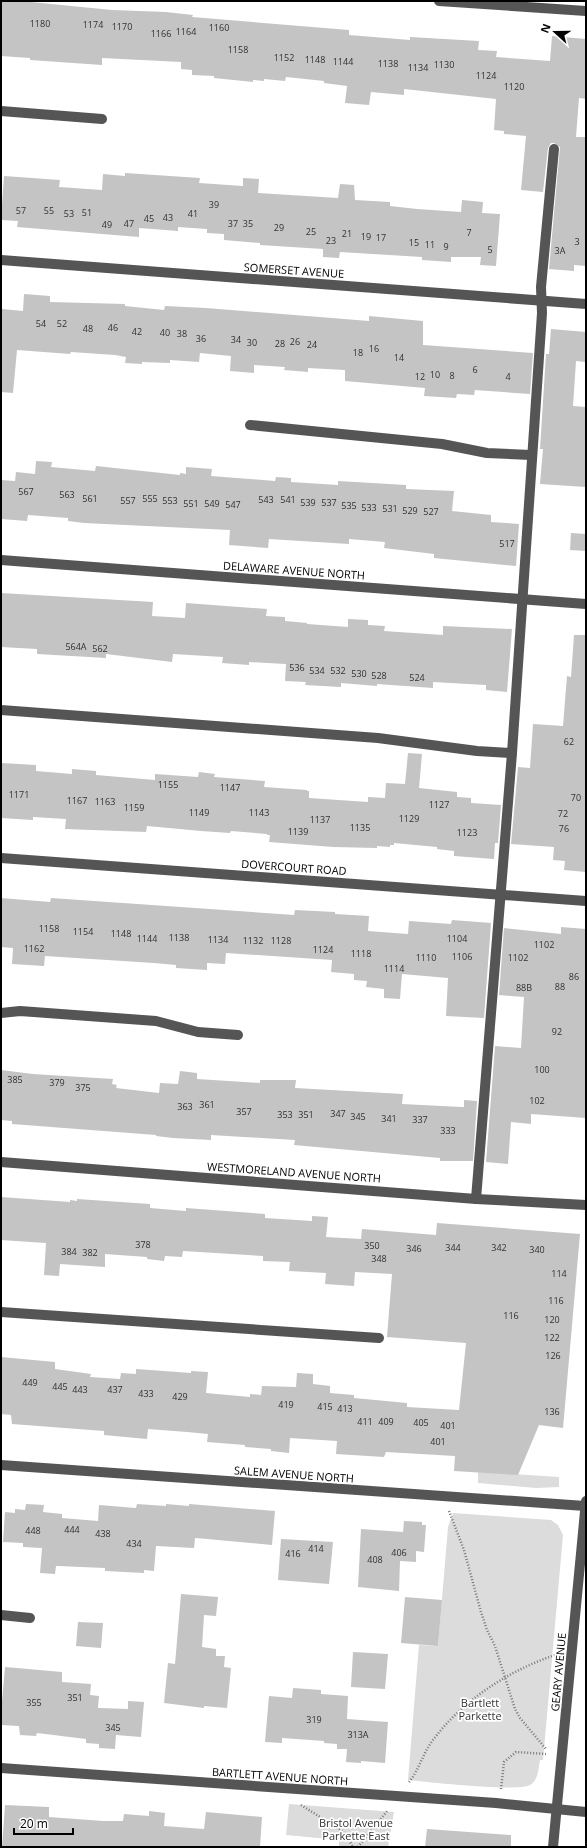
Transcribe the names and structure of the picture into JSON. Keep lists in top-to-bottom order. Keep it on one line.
{"streets":{"street":["SOMERSET AVENUE","DELAWARE AVENUE NORTH","DOVERCOURT ROAD","WESTMORELAND AVENUE NORTH","SALEM AVENUE NORTH","GEARY AVENUE","BARTLETT AVENUE NORTH"]},"crossings":[["SALEM AVENUE NORTH","GEARY AVENUE"],["GEARY AVENUE","BARTLETT AVENUE NORTH"]],"parks":["Bartlett Parkette","Bristol Avenue Parkette East"],"house_numbers":["1180","1174","1170","1160","1164","1166","1158","1152","1148","1144","1138","1130","1134","1124","1120","39","57","55","51","53","41","43","45","47","37","35","49","29","25","7","21","19","17","23","3","15","11","9","5","3A","54","52","46","48","42","40","38","36","34","26","30","28","24","16","18","14","6","10","8","12","4","567","563","561","555","543","541","557","553","539","537","551","549","547","535","533","531","529","527","517","564A","562","536","534","532","530","528","524","62","1155","1147","1171","70","1167","1163","1127","1159","1149","1143","72","1129","1137","1135","76","1139","1123","1158","1154","1148","1138","1144","1104","1134","1132","1128","1102","1162","1124","1118","1106","1110","1102","1114","86","88","88B","92","100","385","379","375","102","361","363","357","347","353","351","345","341","337","333","378","350","344","342","346","340","384","382","348","114","116","116","120","122","126","449","445","443","437","433","429","419","415","413","136","411","409","405","401","401","444","448","438","434","414","406","416","408","351","355","319","345","313A"],"scale_bar":"20 m","north":"left"}
